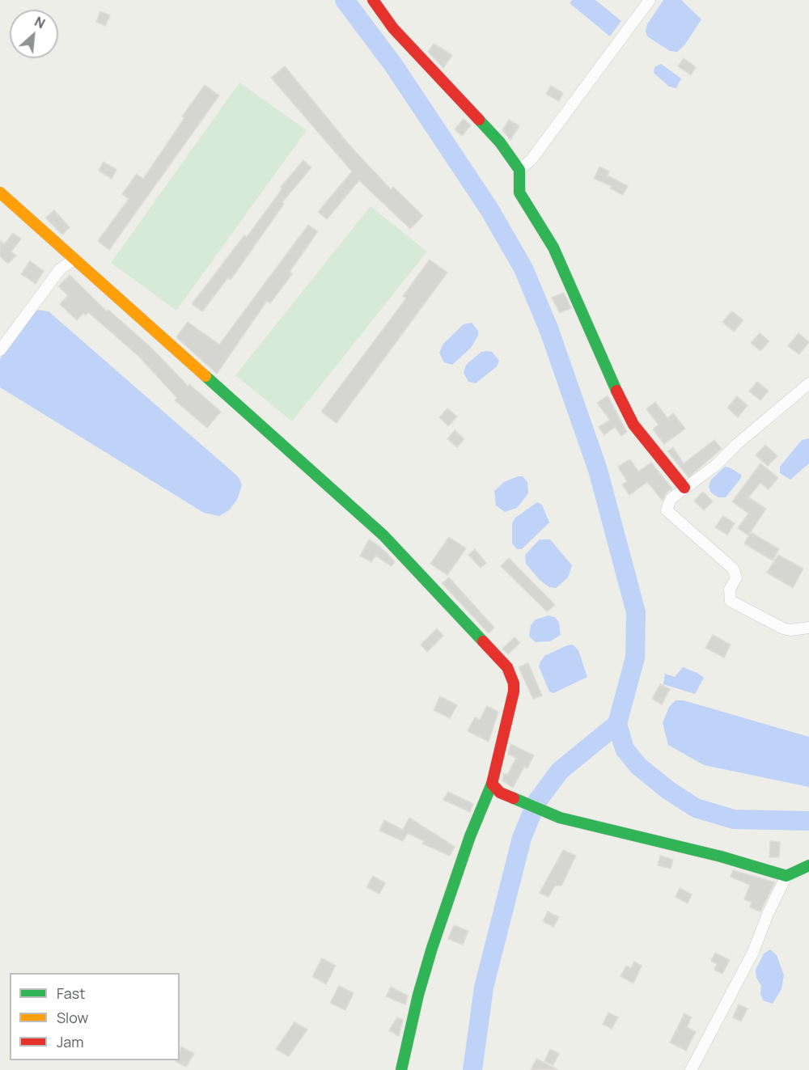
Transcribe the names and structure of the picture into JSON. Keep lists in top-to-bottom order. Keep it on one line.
{"legend":["Fast","Slow","Jam"],"north":"top right"}
